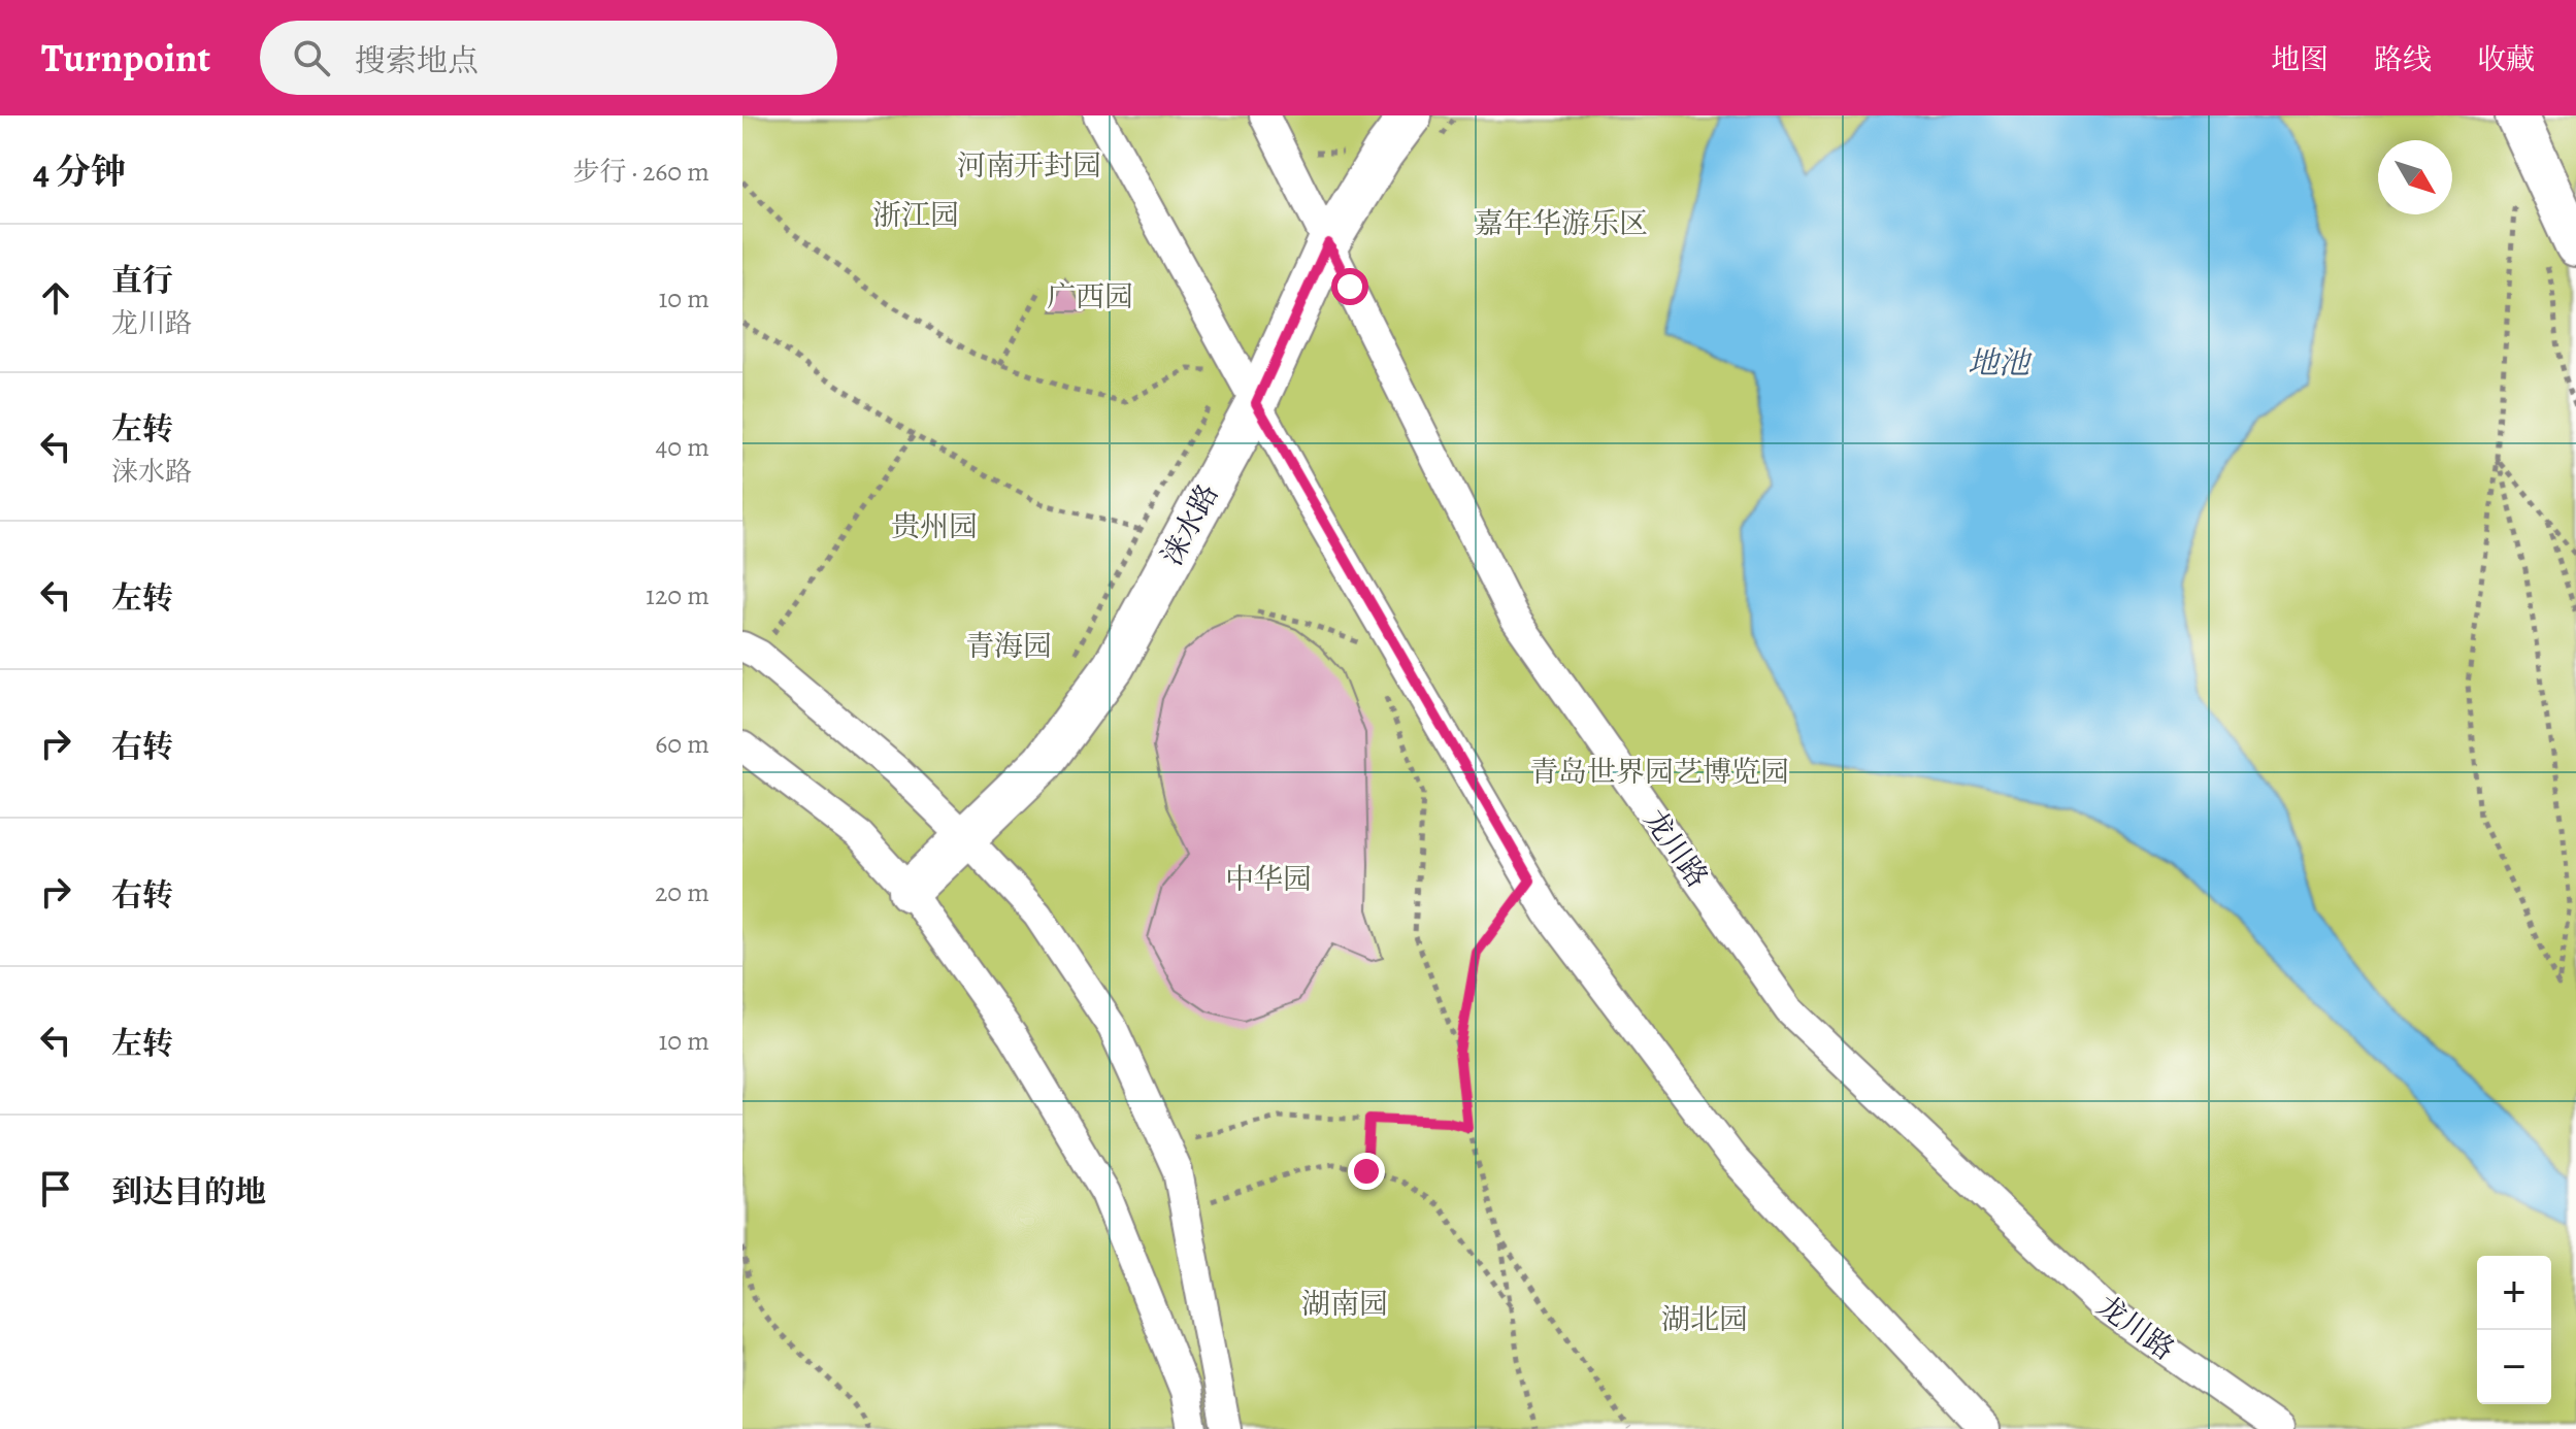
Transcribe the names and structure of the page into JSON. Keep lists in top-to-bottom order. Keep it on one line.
{"streets":{"street":["涞水路","龙川路"]},"crossings":[["涞水路","龙川路"]],"water":["地池"],"parks":["河南开封园","浙江园","嘉年华游乐区","广西园","贵州园","青海园","青岛世界园艺博览园","中华园","湖南园","湖北园"],"north":"bottom right","page":{"header":"Turnpoint","search":"搜索地点","nav":["地图","路线","收藏"],"heading":["4 分钟","步行 · 260 m"],"list":[["直行","龙川路","10 m"],["左转","涞水路","40 m"],["左转","120 m"],["右转","60 m"],["右转","20 m"],["左转","10 m"],"到达目的地"],"map_buttons":["+","−"]}}
